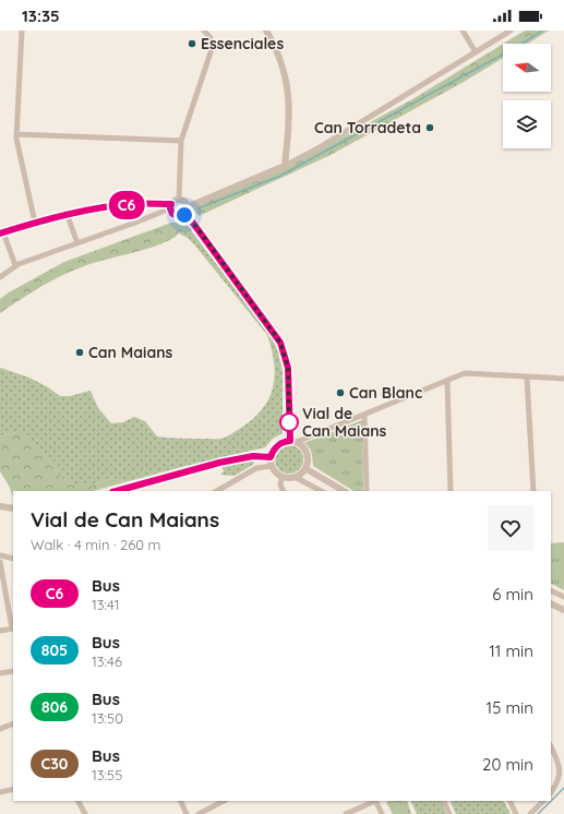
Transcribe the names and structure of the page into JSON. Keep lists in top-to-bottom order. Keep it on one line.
{"places":["Essenciales","Can Torradeta","Can Maians","Can Blanc","Vial de Can Maians"],"lines":["bus line C6"],"north":"left","page":{"status":"13:35","on_map":"C6","heading":["Vial de Can Maians","Walk · 4 min · 260 m"],"list":[{"mark":"C6","name":"Bus","note":"13:41","value":"6 min"},{"mark":"805","name":"Bus","note":"13:46","value":"11 min"},{"mark":"806","name":"Bus","note":"13:50","value":"15 min"},{"mark":"C30","name":"Bus","note":"13:55","value":"20 min"}]}}
